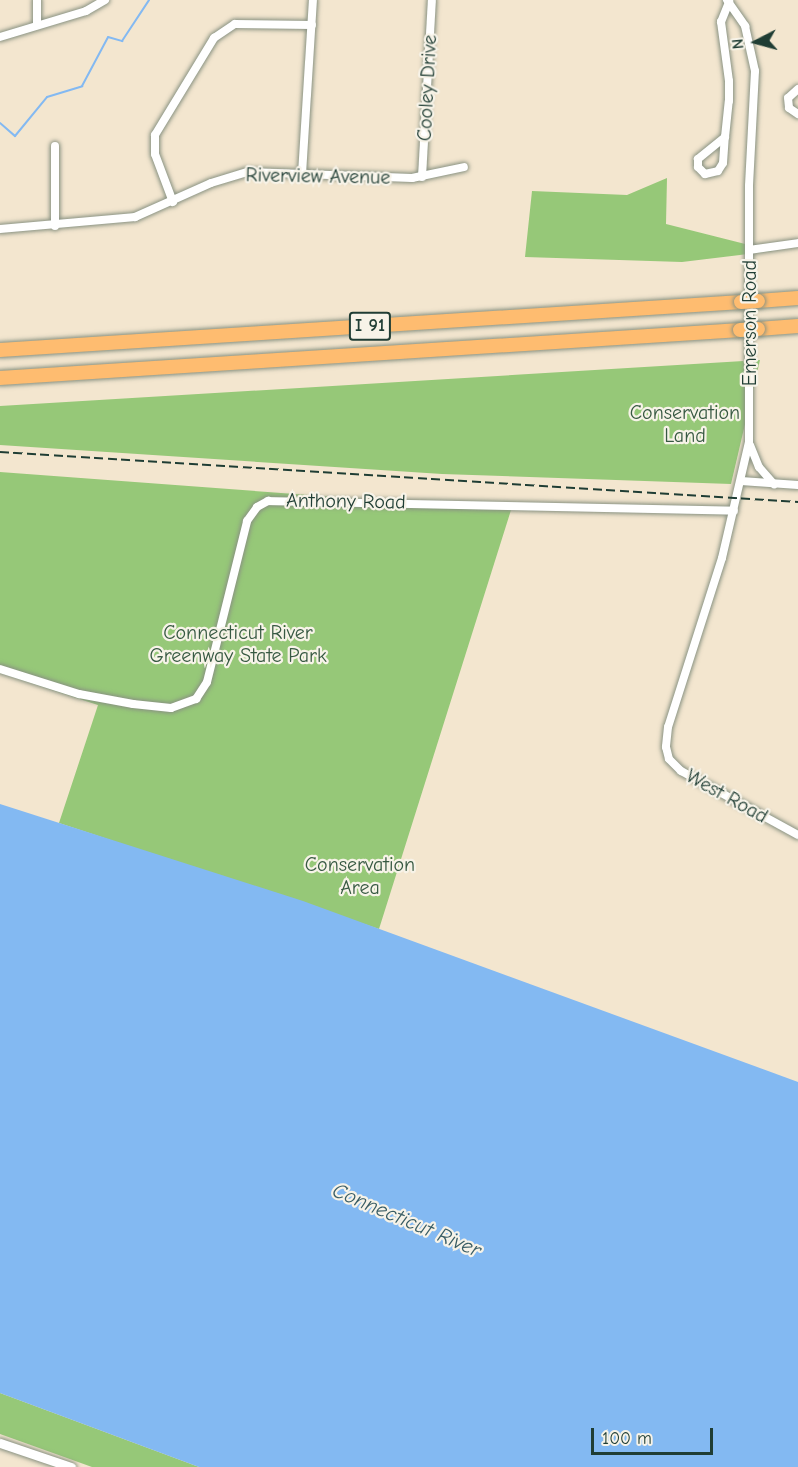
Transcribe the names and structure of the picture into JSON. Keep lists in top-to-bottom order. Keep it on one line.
{"streets":{"highway":["I 91"],"street":["Cooley Drive","Riverview Avenue","Emerson Road","Anthony Road","West Road"]},"crossings":[["Cooley Drive","Riverview Avenue"],["Emerson Road","Anthony Road"],["Emerson Road","West Road"]],"water":["Connecticut River"],"parks":["Conservation Land","Connecticut River Greenway State Park","Conservation Area"],"scale_bar":"100 m","north":"left"}
